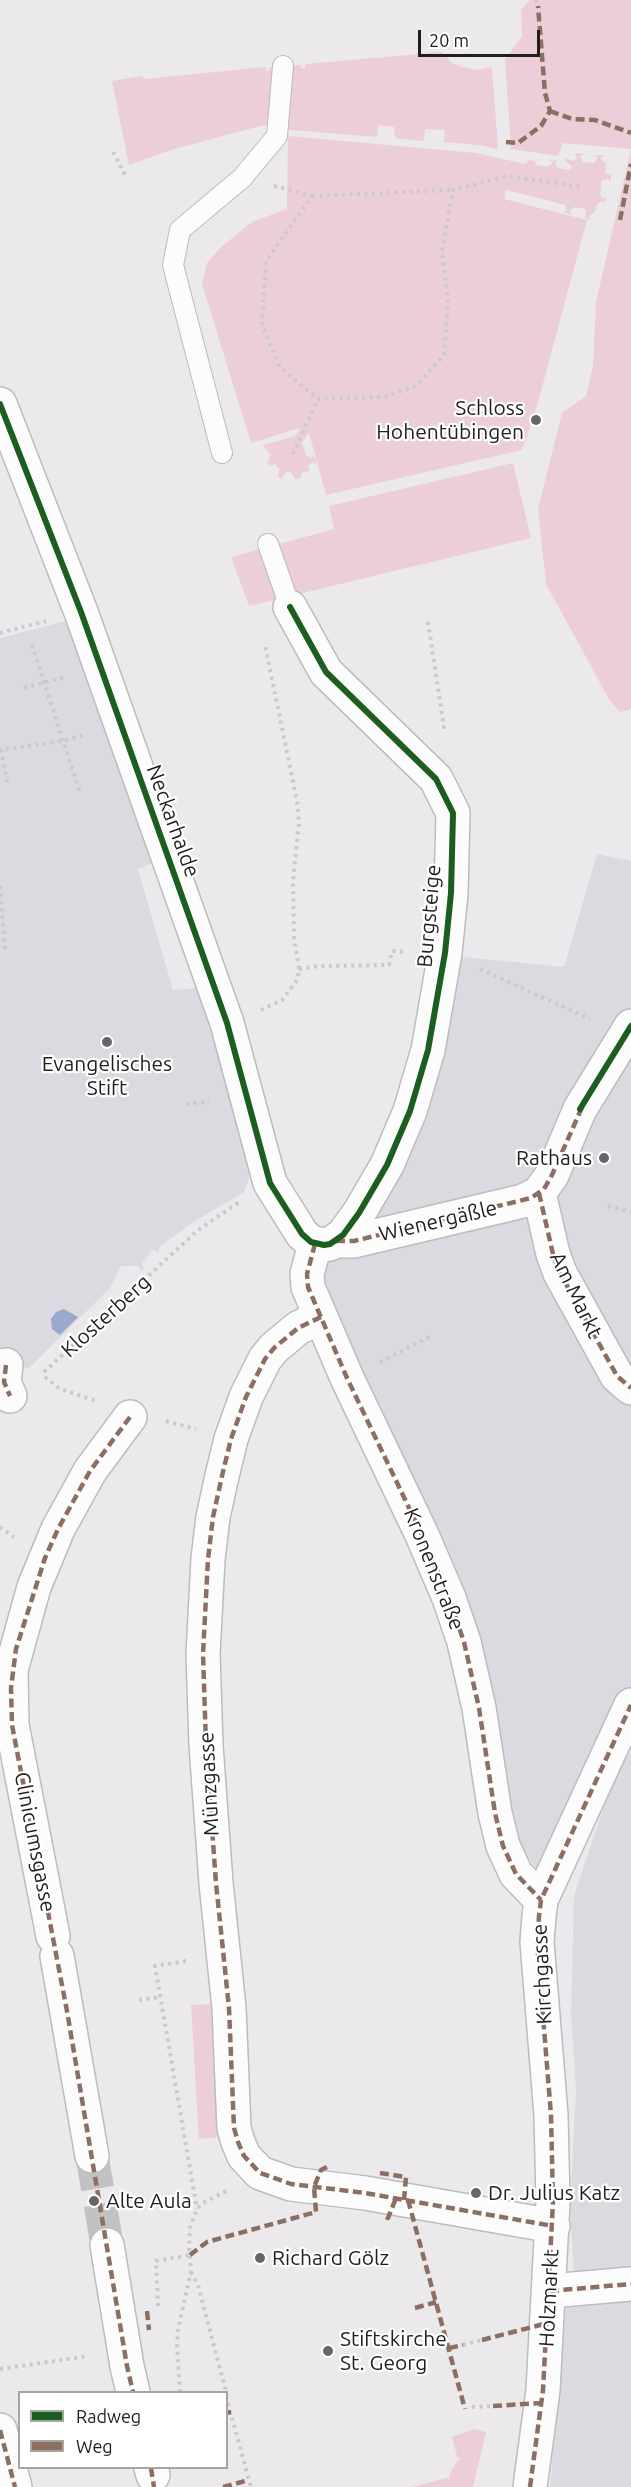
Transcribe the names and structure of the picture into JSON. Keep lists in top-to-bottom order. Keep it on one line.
{"streets":{"street":["Neckarhalde","Burgsteige","Wienergäßle","Am Markt","Kronenstraße","Münzgasse","Clinicumsgasse","Kirchgasse","Holzmarkt"],"path":["Klosterberg"]},"crossings":[["Neckarhalde","Burgsteige"],["Neckarhalde","Wienergäßle"],["Neckarhalde","Kronenstraße"],["Burgsteige","Wienergäßle"],["Burgsteige","Kronenstraße"],["Wienergäßle","Am Markt"],["Wienergäßle","Kronenstraße"],["Kronenstraße","Münzgasse"],["Kronenstraße","Kirchgasse"],["Münzgasse","Holzmarkt"],["Kirchgasse","Holzmarkt"]],"places":["Schloss Hohentübingen","Evangelisches Stift","Rathaus","Dr. Julius Katz","Alte Aula","Richard Gölz","Stiftskirche St. Georg"],"legend":["Radweg","Weg"],"scale_bar":"20 m"}
